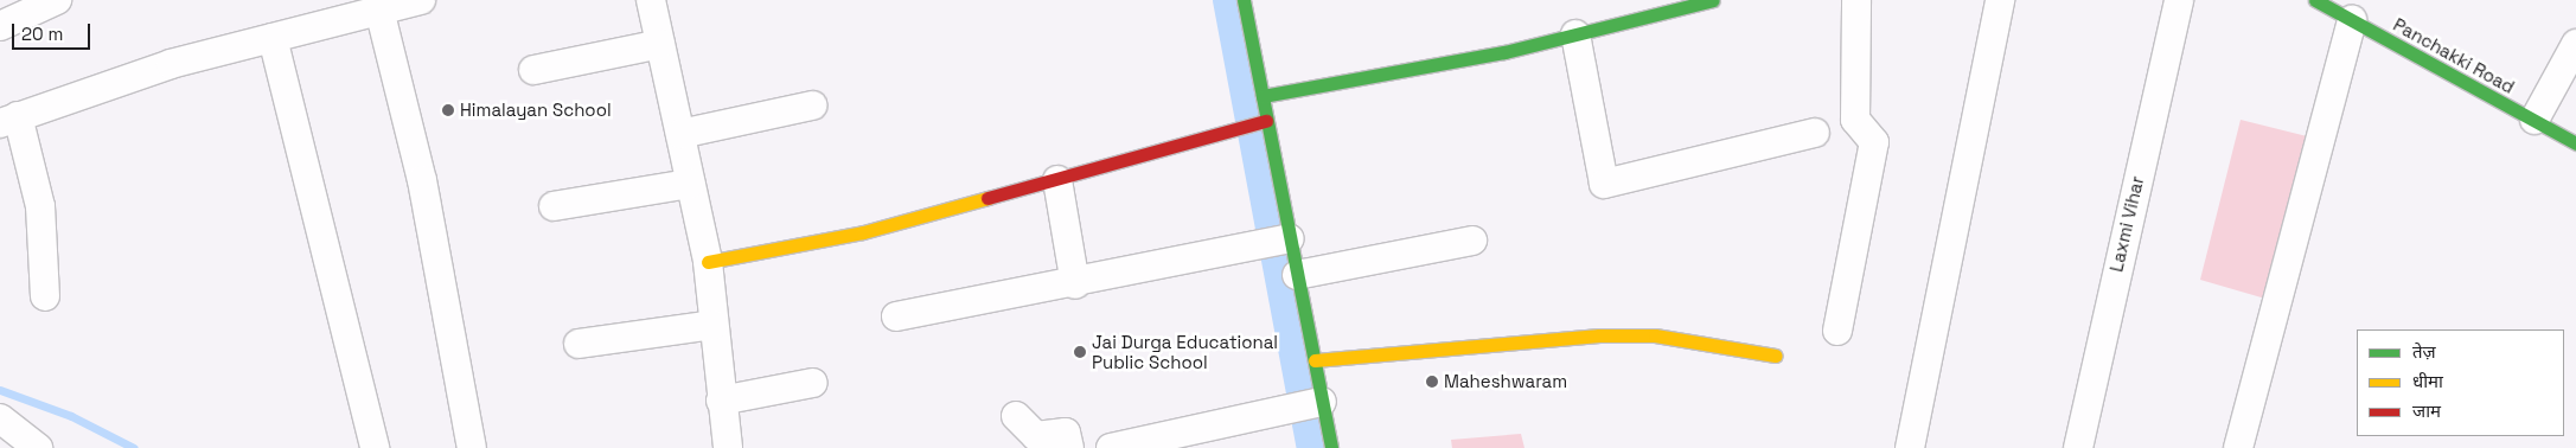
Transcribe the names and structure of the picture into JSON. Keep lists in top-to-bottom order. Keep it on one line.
{"streets":{"street":["Panchakki Road","Laxmi Vihar"]},"places":["Himalayan School","Jai Durga Educational Public School","Maheshwaram"],"legend":["तेज़","धीमा","जाम"],"scale_bar":"20 m"}
